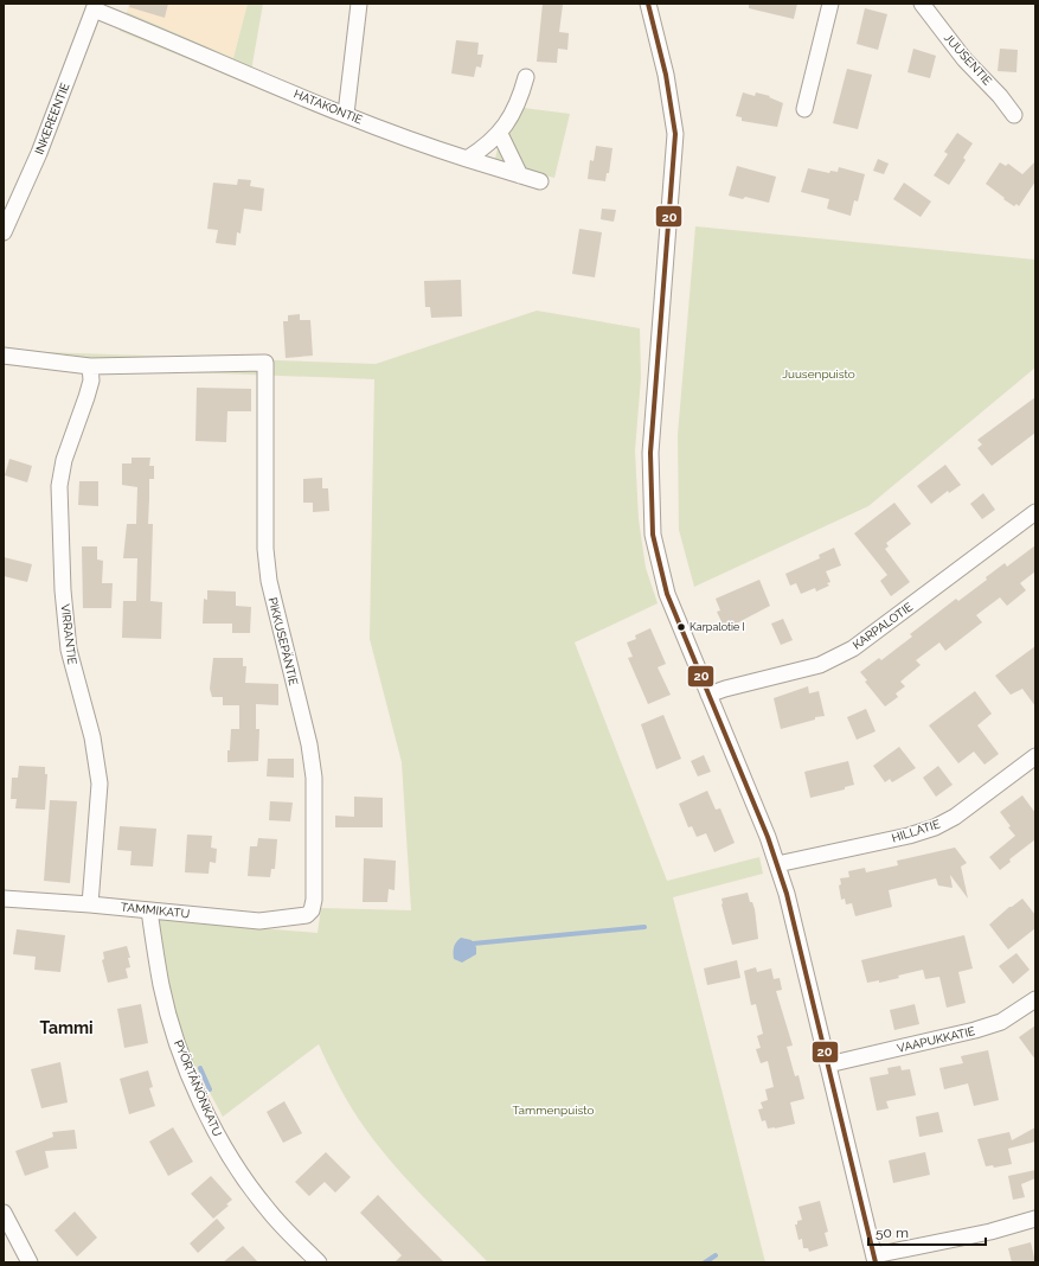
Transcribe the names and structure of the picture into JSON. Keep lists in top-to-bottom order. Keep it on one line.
{"streets":{"street":["JUUSENTIE","HATAKONTIE","INKEREENTIE","KARPALOTIE","VIRRANTIE","PIKKUSEPÄNTIE","HILLATIE","TAMMIKATU","VAAPUKKATIE","PYÖRTÄNÖNKATU"]},"crossings":[["HATAKONTIE","INKEREENTIE"],["VIRRANTIE","PIKKUSEPÄNTIE"],["VIRRANTIE","TAMMIKATU"],["PIKKUSEPÄNTIE","TAMMIKATU"],["TAMMIKATU","PYÖRTÄNÖNKATU"]],"districts":["Tammi"],"parks":["Juusenpuisto","Tammenpuisto"],"places":["Karpalotie I"],"lines":["transit line 20"],"scale_bar":"50 m"}
